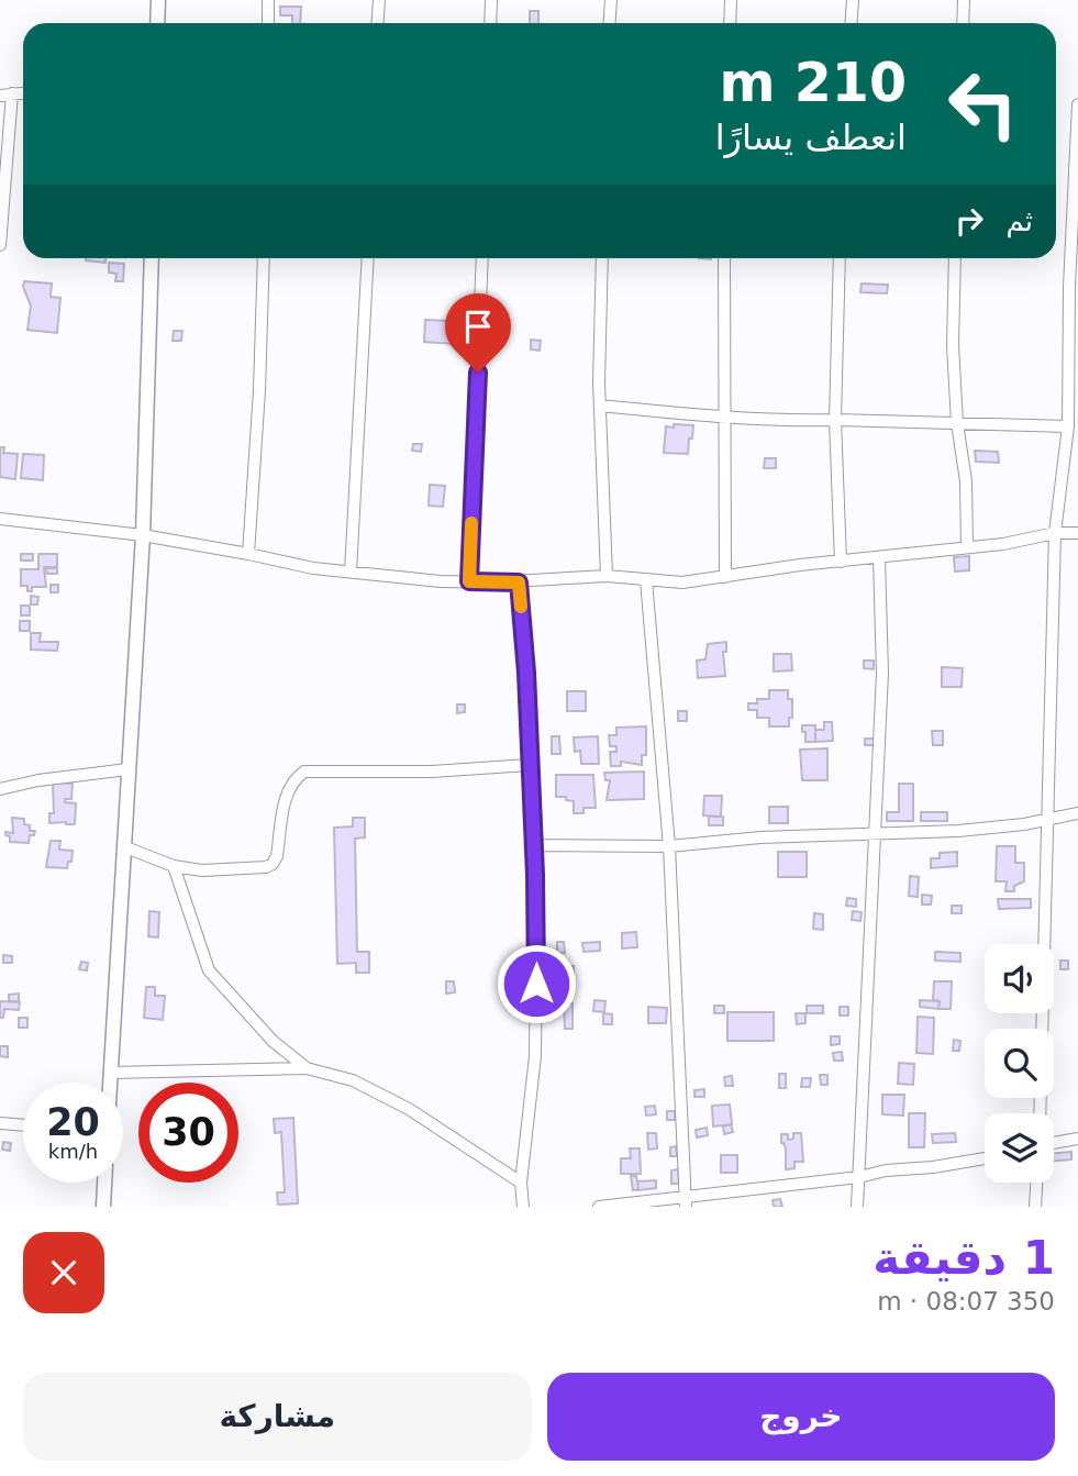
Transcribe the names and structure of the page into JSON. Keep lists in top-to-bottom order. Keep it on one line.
{"page":{"turn":["210 m","انعطف يسارًا"],"then":"ثم","speed":"20 km/h","limit":"30","heading":["1 دقيقة","350 m · 08:07"],"buttons":["خروج","مشاركة"]}}
